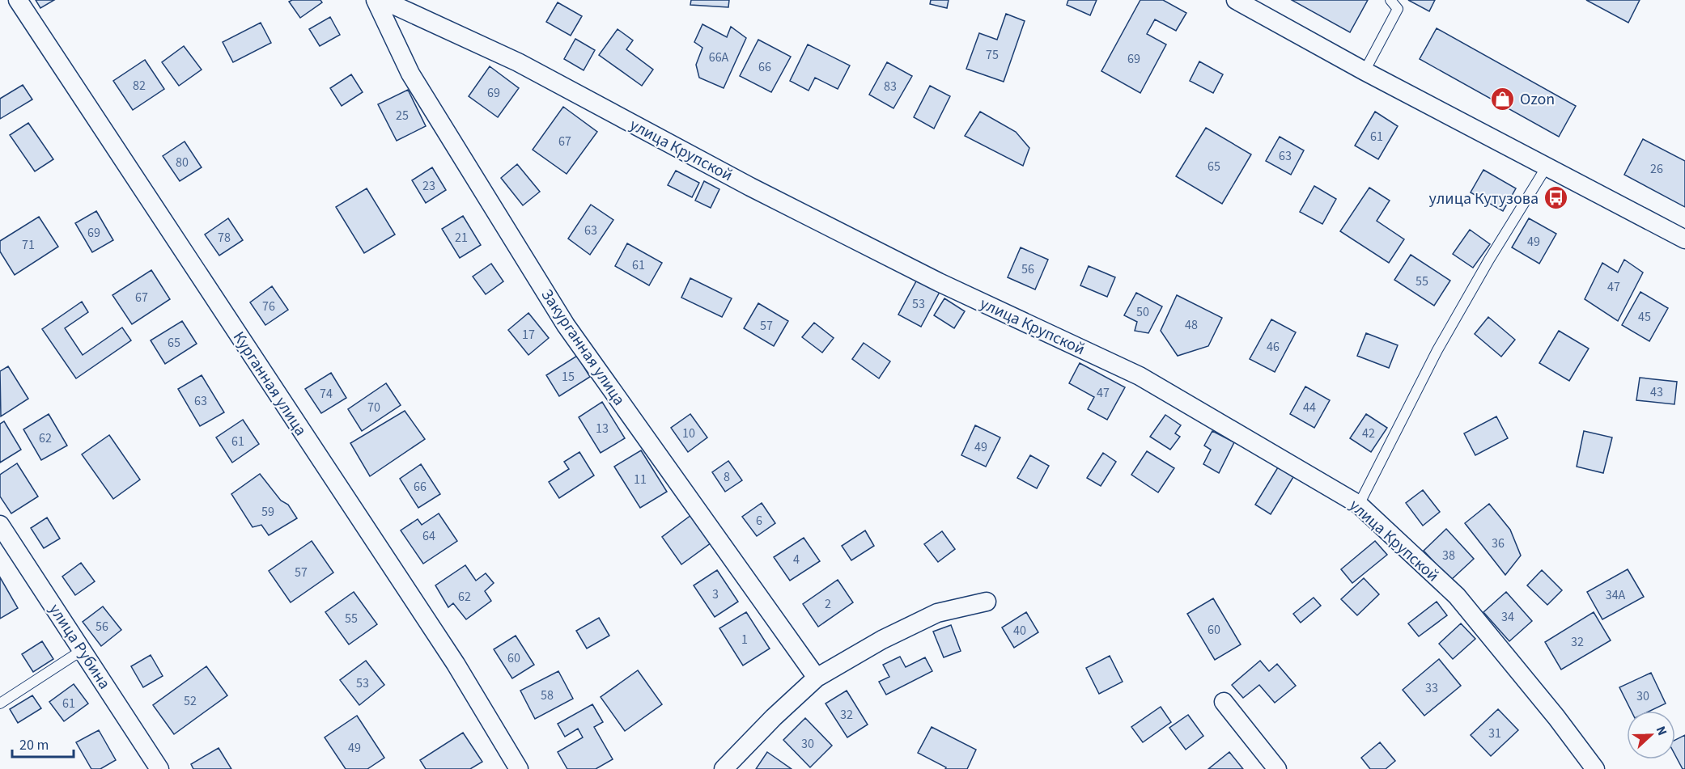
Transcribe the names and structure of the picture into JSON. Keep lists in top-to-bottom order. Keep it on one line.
{"streets":{"street":["улица Крупской","Закурганная улица","Курганная улица","улица Рубина"]},"places":{"shop":["Ozon"],"bus stop":["улица Кутузова"]},"house_numbers":["75","66А","69","66","82","83","69","25","61","67","63","80","65","26","23","63","69","78","21","49","71","61","56","55","47","67","53","76","50","45","48","57","17","65","46","15","43","47","74","63","70","44","13","10","42","62","61","49","8","11","66","59","6","64","36","38","4","57","3","34А","62","2","34","55","56","60","40","1","32","60","53","33","58","30","52","61","32","31","30","49"],"scale_bar":"20 m","north":"right"}
